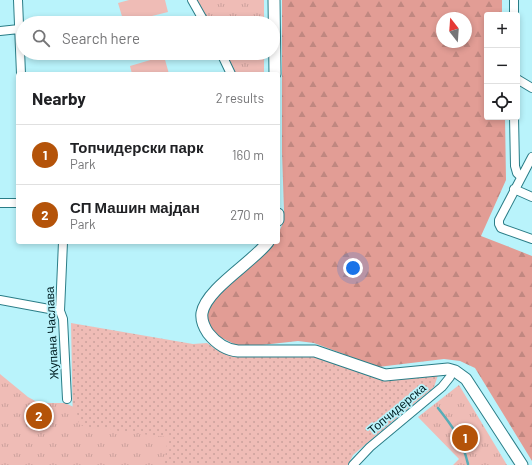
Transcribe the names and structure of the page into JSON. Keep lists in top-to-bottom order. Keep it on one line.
{"streets":{"street":["Жупана Часлава","Топчидерска"]},"north":"top","page":{"map_buttons":["+","−"],"search":"Search here","heading":["Nearby","2 results"],"list":[{"mark":"1","name":"Топчидерски парк","note":"Park","value":"160 m"},{"mark":"2","name":"СП Машин мајдан","note":"Park","value":"270 m"}],"pins":["2","1"]}}
